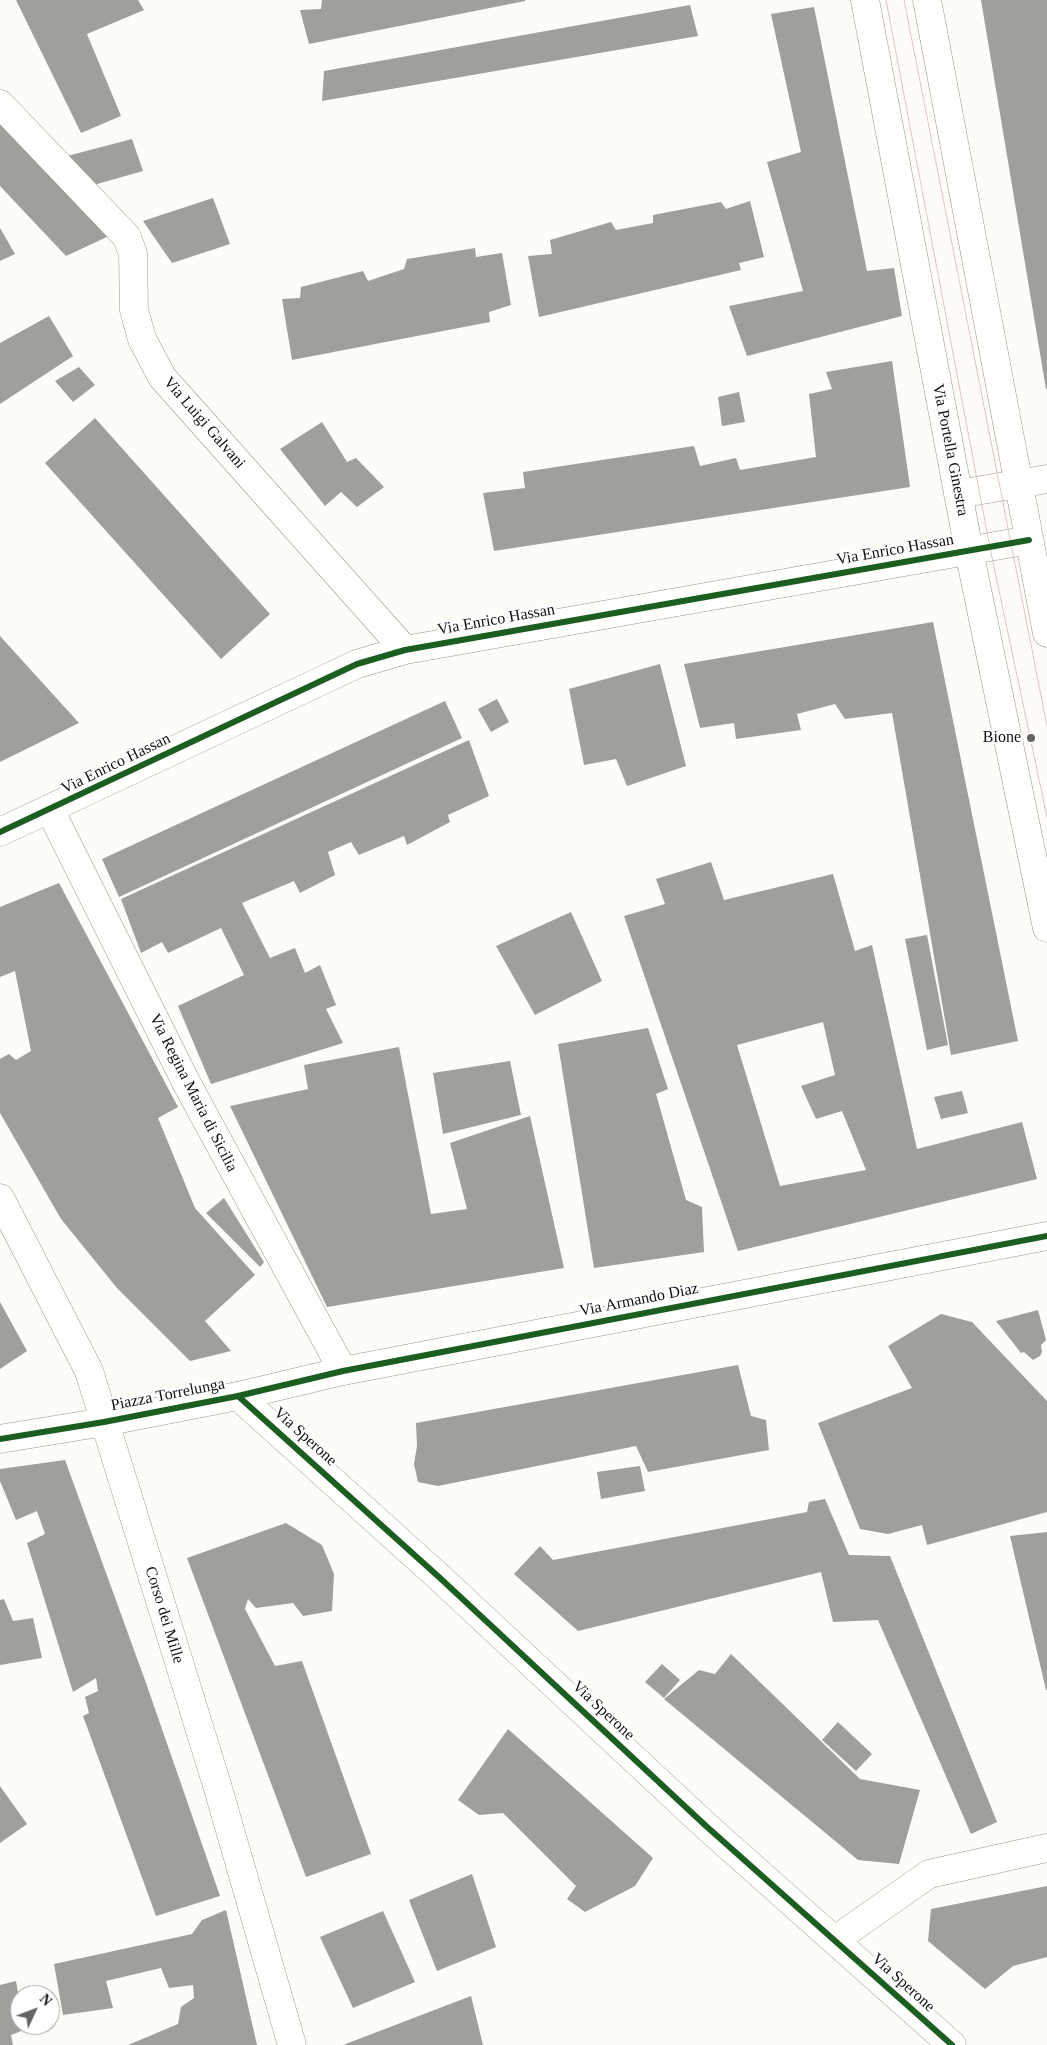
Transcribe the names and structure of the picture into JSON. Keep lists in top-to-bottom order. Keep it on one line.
{"streets":{"street":["Via Luigi Galvani","Via Portella Ginestra","Via Enrico Hassan","Via Regina Maria di Sicilia","Via Armando Diaz","Piazza Torrelunga","Via Sperone","Corso dei Mille"]},"crossings":[["Via Luigi Galvani","Via Enrico Hassan"],["Via Portella Ginestra","Via Enrico Hassan"],["Via Enrico Hassan","Via Regina Maria di Sicilia"],["Via Regina Maria di Sicilia","Via Armando Diaz"],["Via Armando Diaz","Piazza Torrelunga"],["Via Armando Diaz","Via Sperone"],["Piazza Torrelunga","Via Sperone"],["Piazza Torrelunga","Corso dei Mille"]],"places":["Bione"],"north":"top right"}
